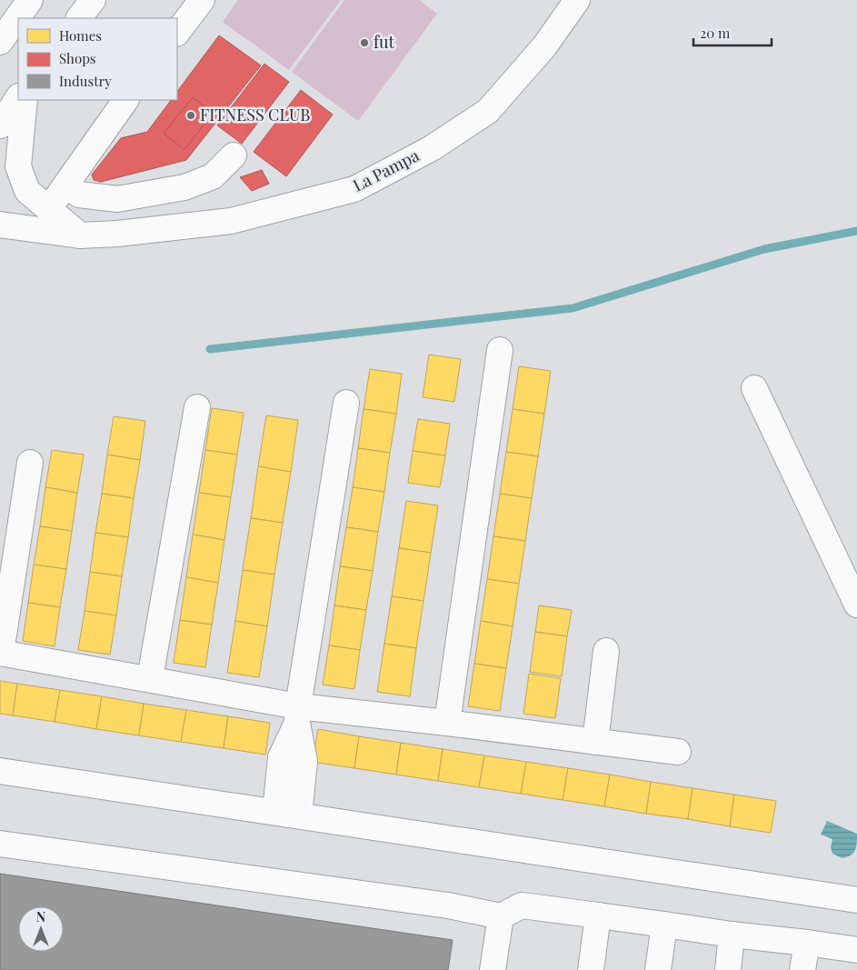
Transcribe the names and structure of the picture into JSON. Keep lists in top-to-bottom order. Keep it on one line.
{"streets":{"street":["La Pampa"]},"places":["fut","FITNESS CLUB"],"legend":["Homes","Shops","Industry"],"scale_bar":"20 m","north":"top"}
